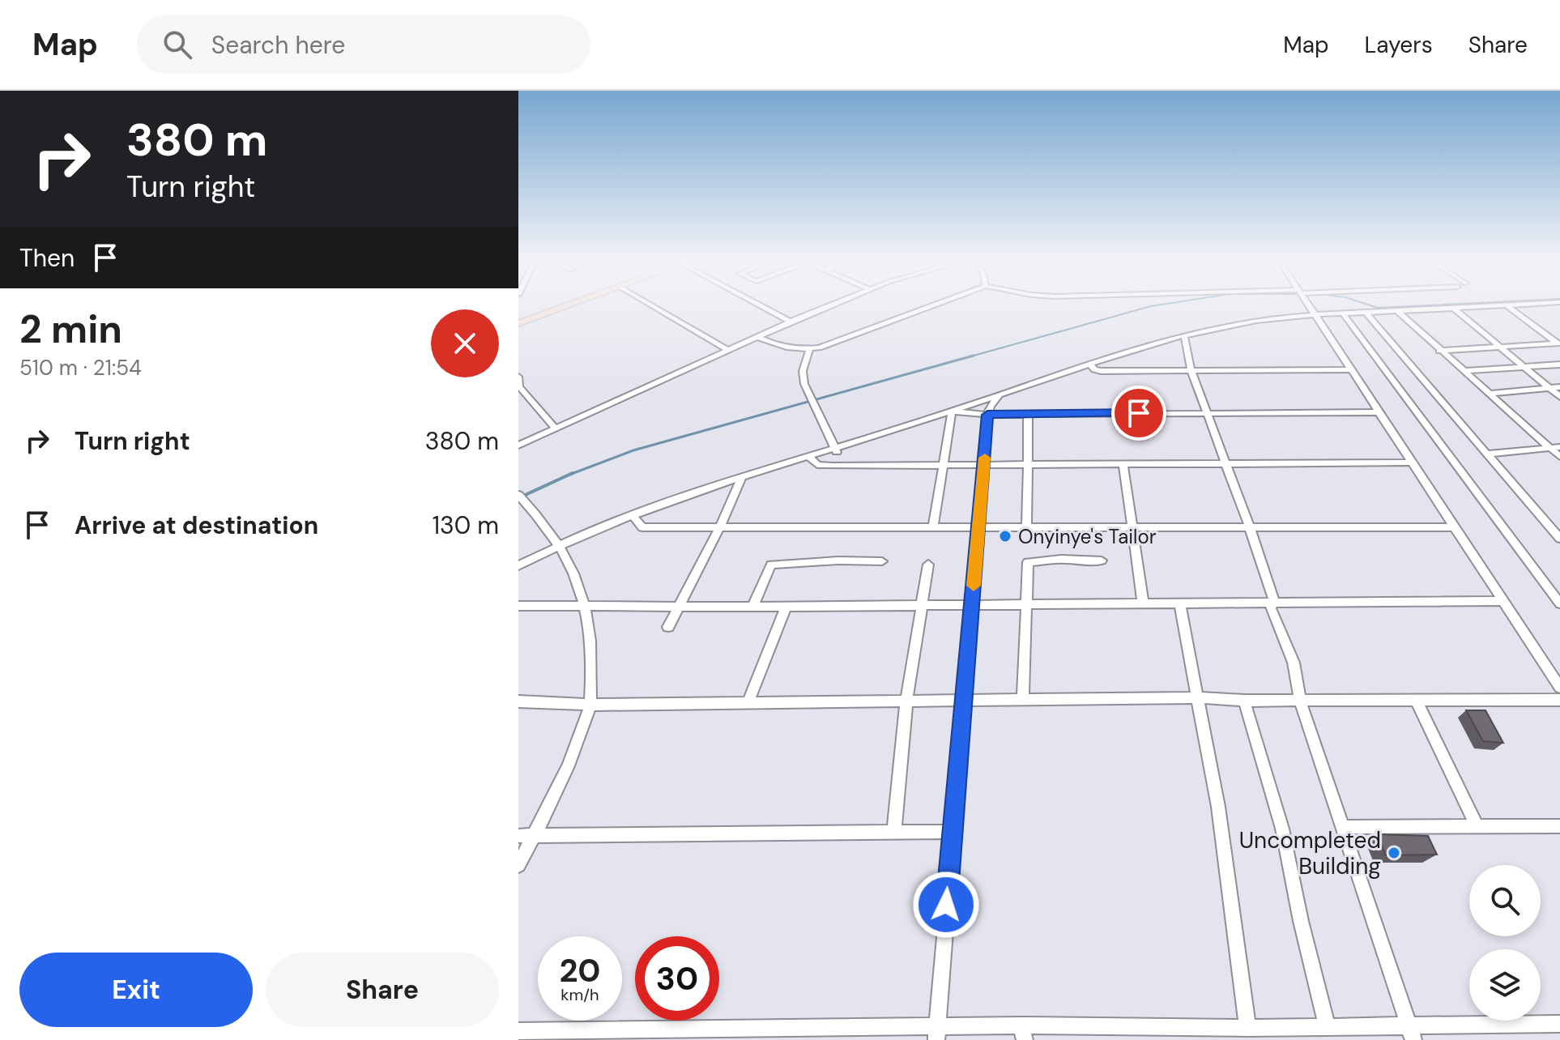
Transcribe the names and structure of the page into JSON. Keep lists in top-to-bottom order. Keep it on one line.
{"places":["Onyinye's Tailor","Uncompleted Building"],"page":{"header":"Map","search":"Search here","nav":["Map","Layers","Share"],"turn":["380 m","Turn right"],"then":"Then","heading":["2 min","510 m · 21:54"],"list":[{"name":"Turn right","value":"380 m"},{"name":"Arrive at destination","value":"130 m"}],"speed":"20 km/h","limit":"30","buttons":["Exit","Share"]}}
